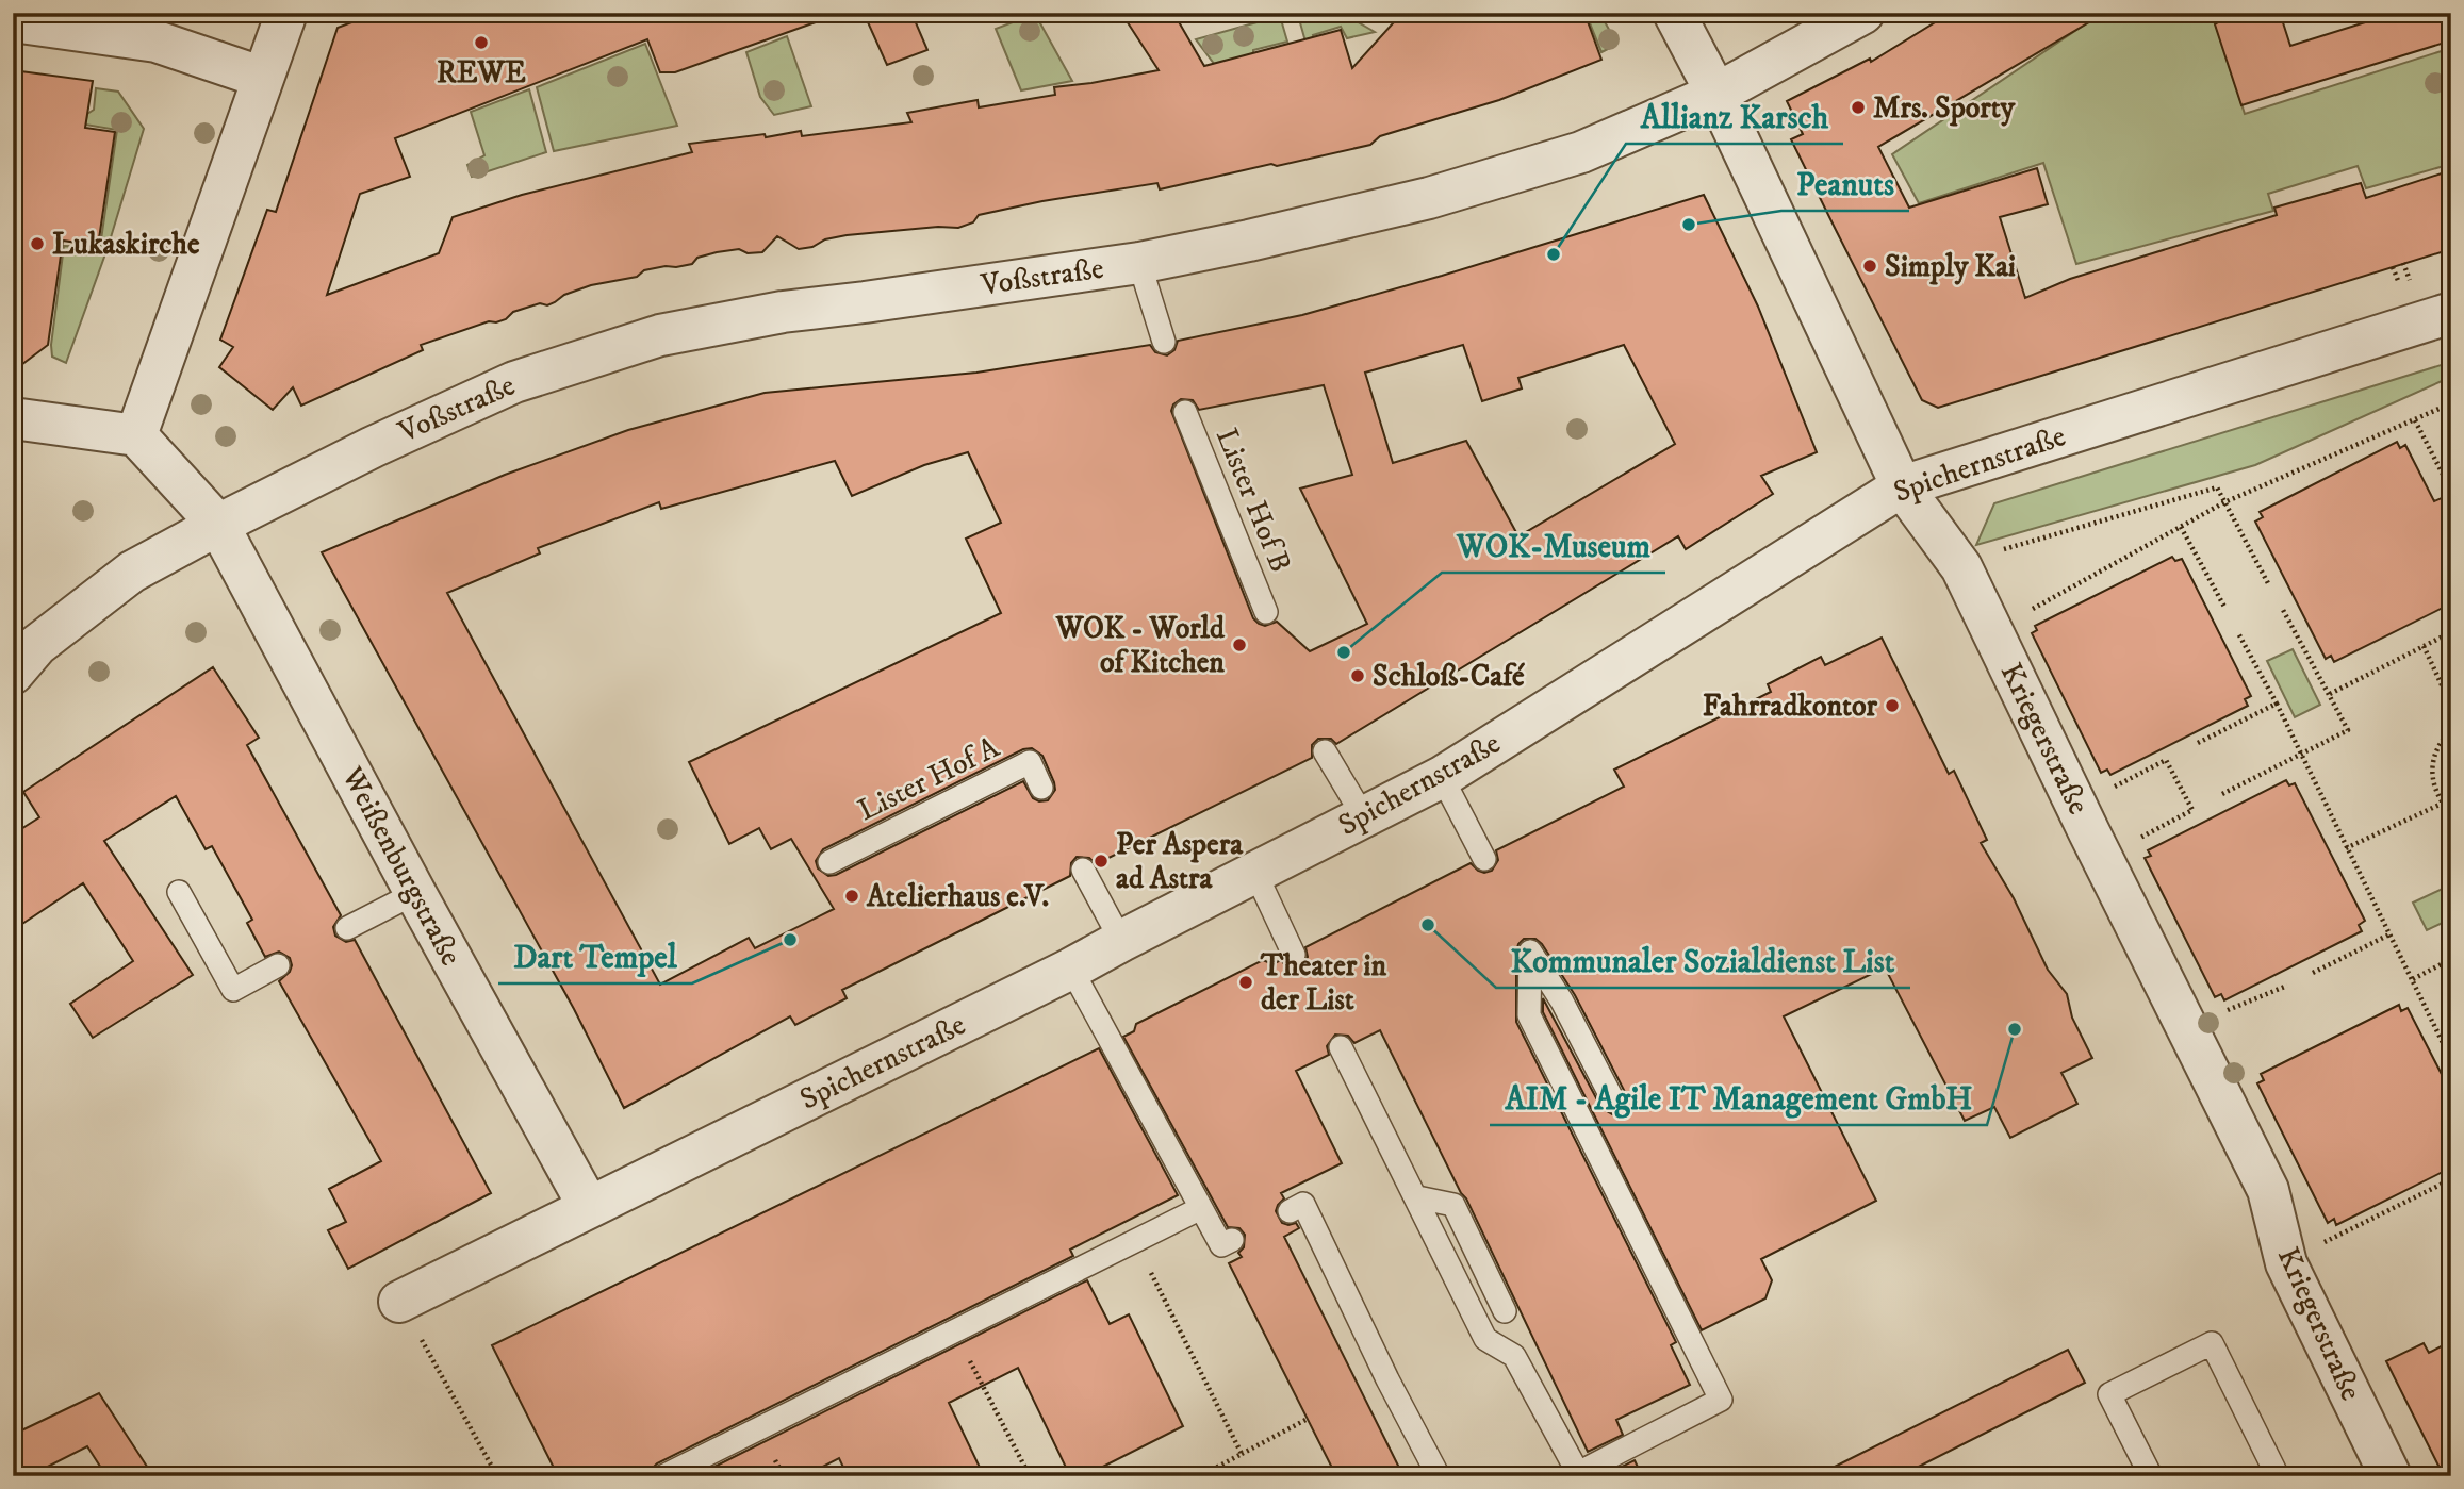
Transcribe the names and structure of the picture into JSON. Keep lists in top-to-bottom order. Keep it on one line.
{"streets":{"street":["Voßstraße","Spichernstraße","Kriegerstraße","Weißenburgstraße"],"lane":["Lister Hof B","Lister Hof A"]},"crossings":[["Voßstraße","Kriegerstraße"],["Voßstraße","Weißenburgstraße"],["Spichernstraße","Kriegerstraße"],["Spichernstraße","Weißenburgstraße"]],"places":["REWE","Mrs. Sporty","Peanuts","Lukaskirche","Allianz Karsch","Simply Kai","WOK - World of Kitchen","WOK-Museum","Schloß-Café","Fahrradkontor","Per Aspera ad Astra","Atelierhaus e.V.","Kommunaler Sozialdienst List","Dart Tempel","Theater in der List","AIM - Agile IT Management GmbH"]}
